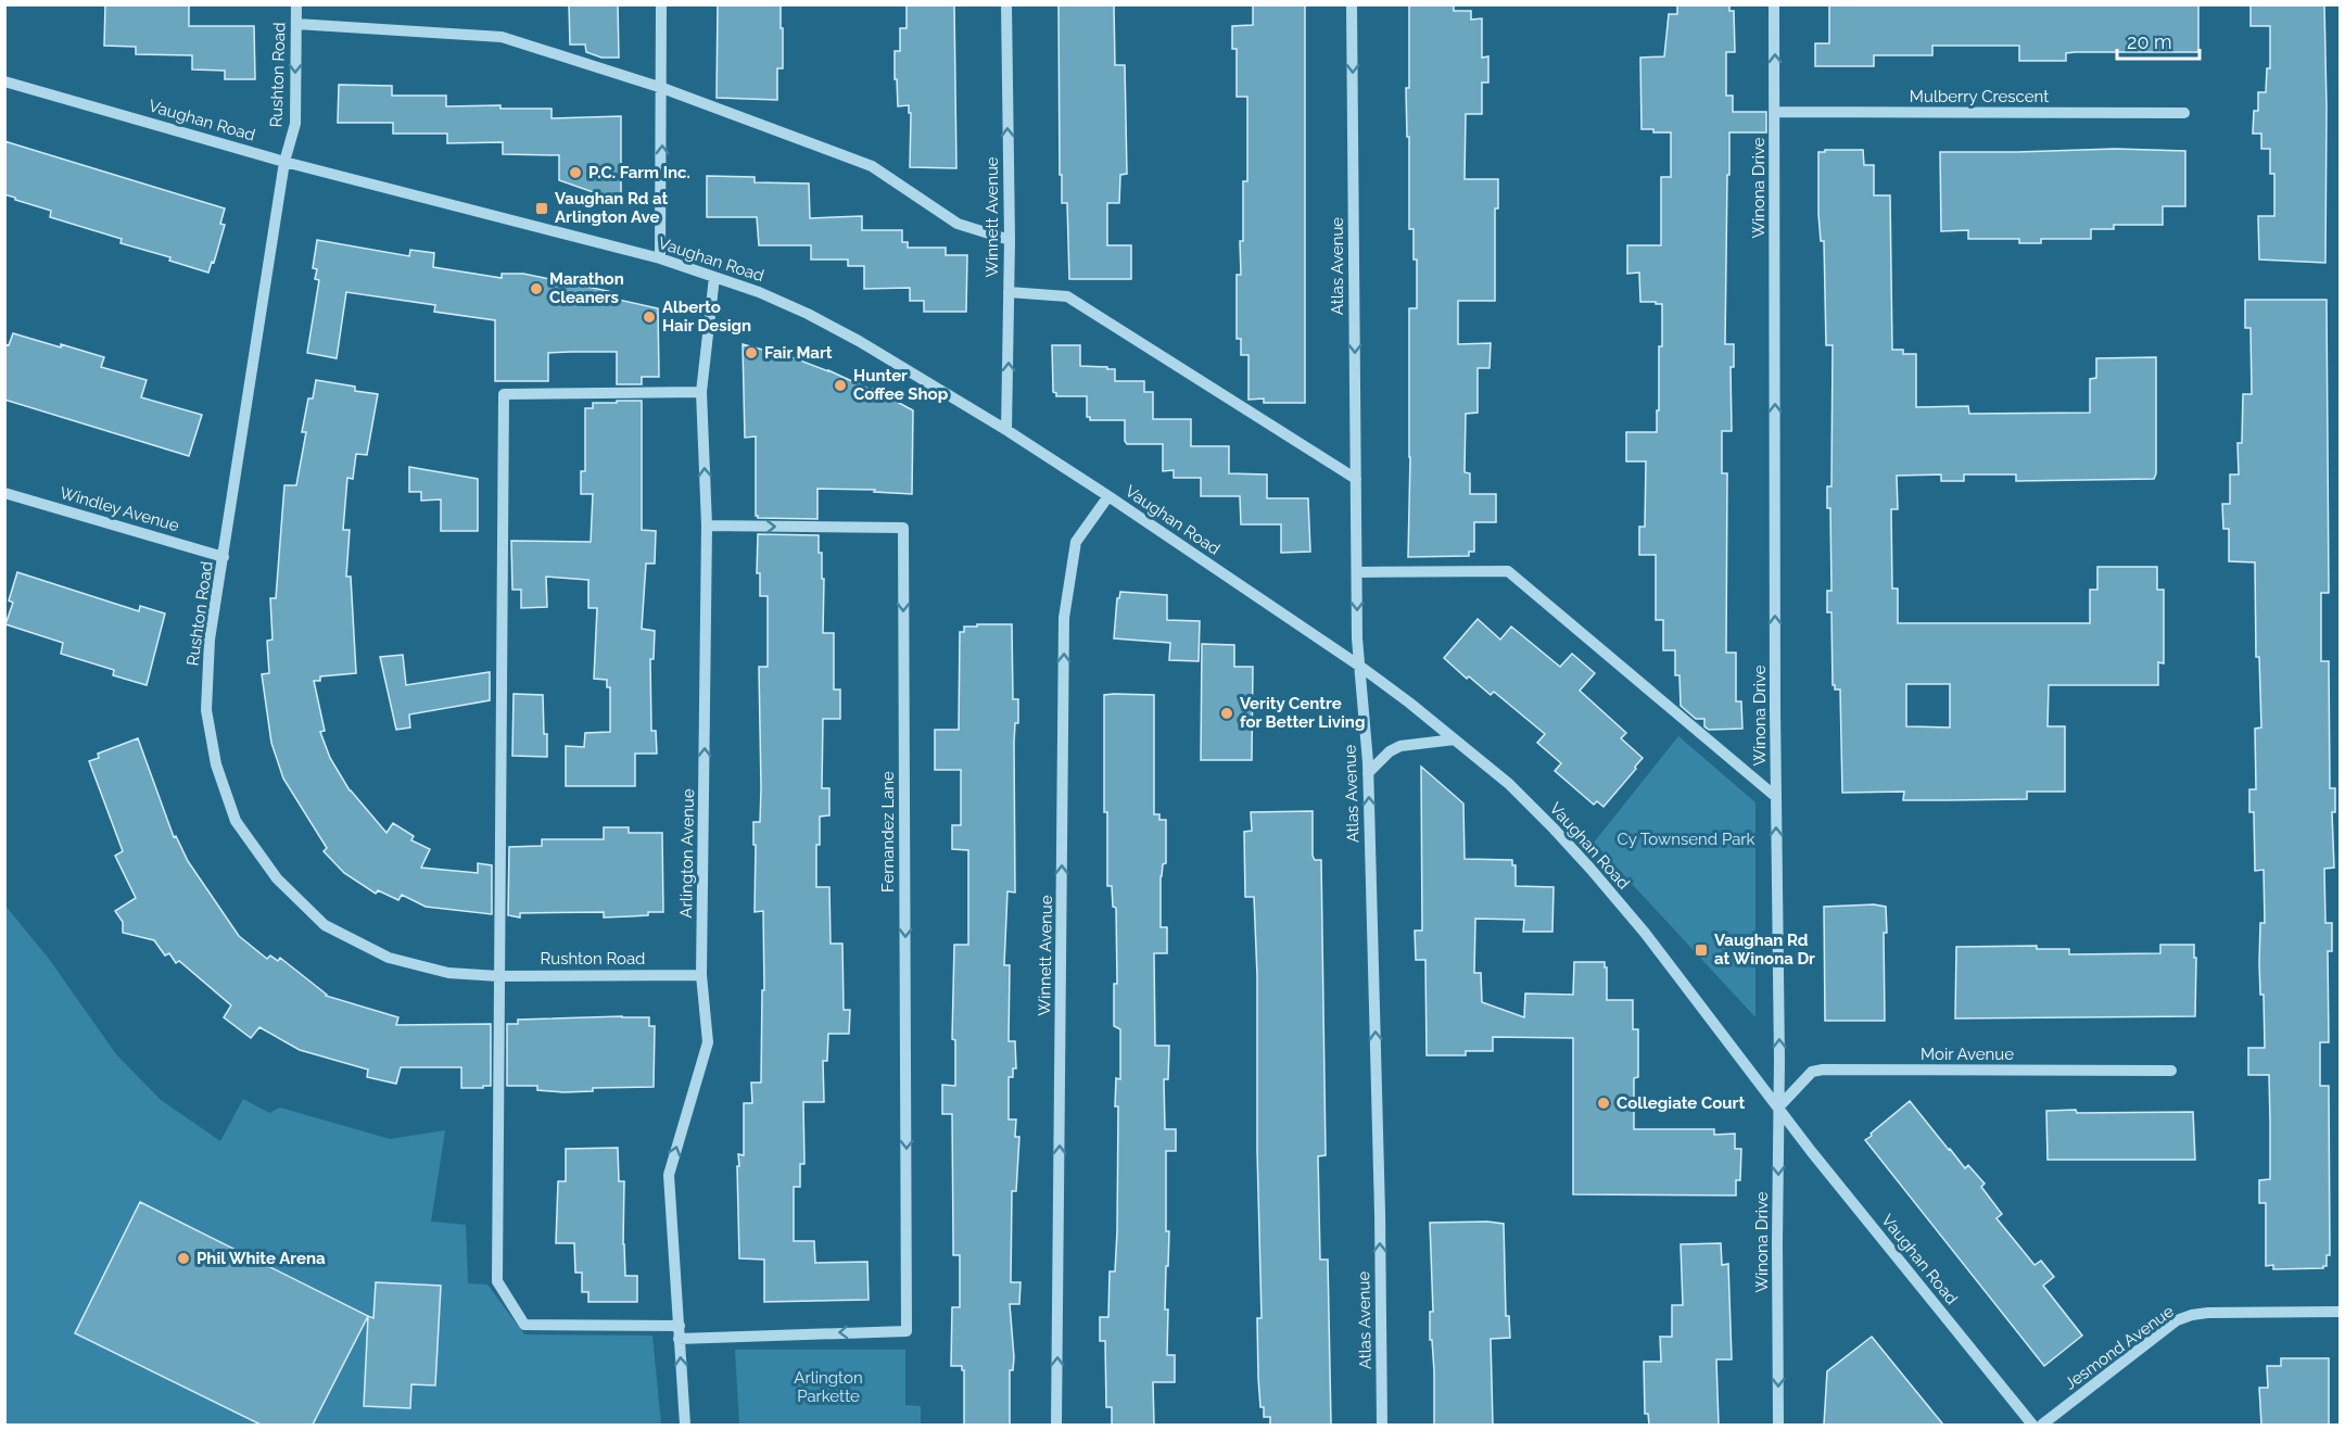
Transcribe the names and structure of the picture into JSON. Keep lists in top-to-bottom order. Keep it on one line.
{"streets":{"street":["Rushton Road","Mulberry Crescent","Vaughan Road","Winona Drive","Winnett Avenue","Atlas Avenue","Windley Avenue","Fernandez Lane","Arlington Avenue","Moir Avenue","Jesmond Avenue"]},"crossings":[["Rushton Road","Vaughan Road"],["Rushton Road","Windley Avenue"],["Rushton Road","Arlington Avenue"],["Mulberry Crescent","Winona Drive"],["Vaughan Road","Winona Drive"],["Vaughan Road","Winnett Avenue"],["Vaughan Road","Atlas Avenue"],["Vaughan Road","Arlington Avenue"],["Vaughan Road","Moir Avenue"],["Winona Drive","Moir Avenue"],["Fernandez Lane","Arlington Avenue"]],"one_way":["Winnett Avenue","Arlington Avenue"],"parks":["Cy Townsend Park","Arlington Parkette"],"places":{"other":["P.C. Farm Inc.","Marathon Cleaners","Alberto Hair Design","Fair Mart","Hunter Coffee Shop","Verity Centre for Better Living","Collegiate Court","Phil White Arena"],"transit":["Vaughan Rd at Arlington Ave","Vaughan Rd at Winona Dr"]},"scale_bar":"20 m"}
